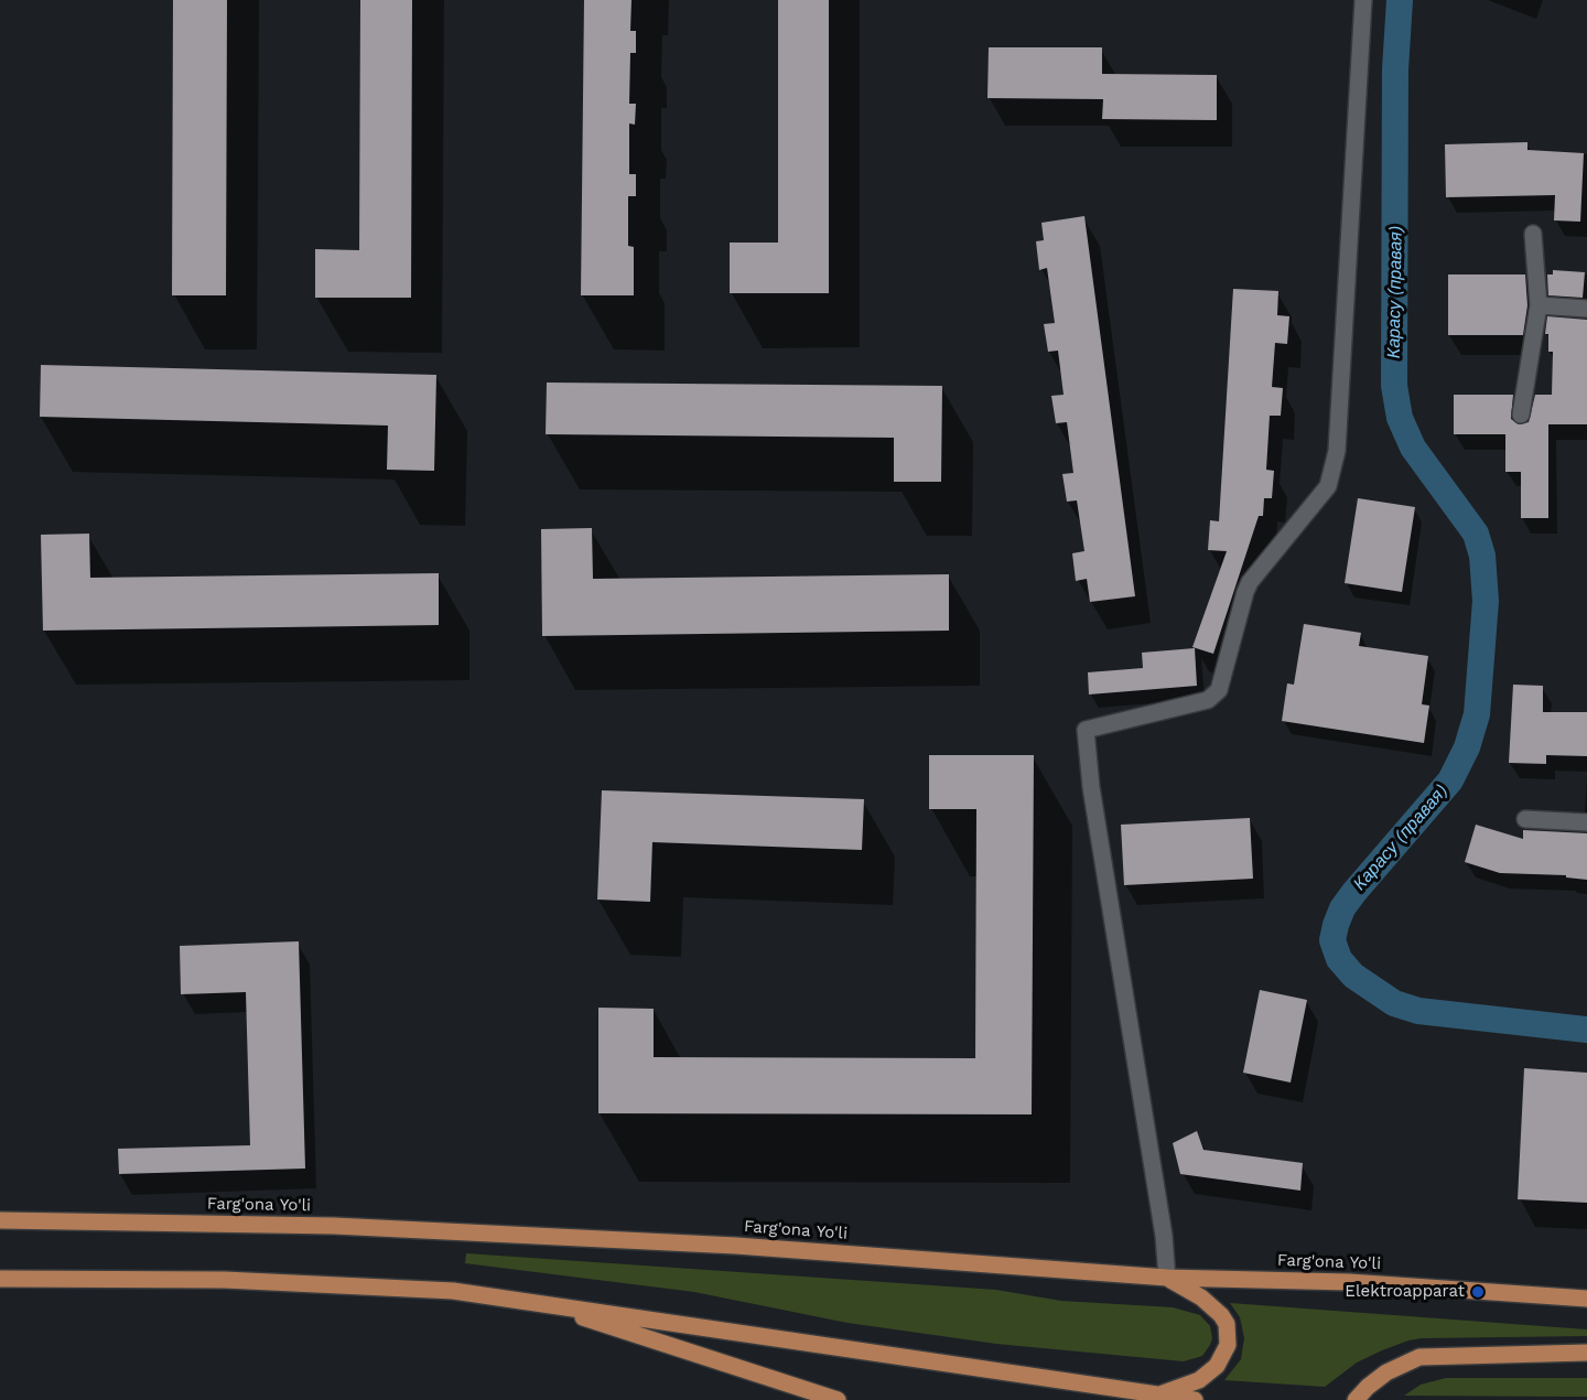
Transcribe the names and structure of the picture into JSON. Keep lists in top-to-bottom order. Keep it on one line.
{"streets":{"main road":["Farg'ona Yo'li"]},"water":["Карасу (правая)"],"places":["Elektroapparat"]}
